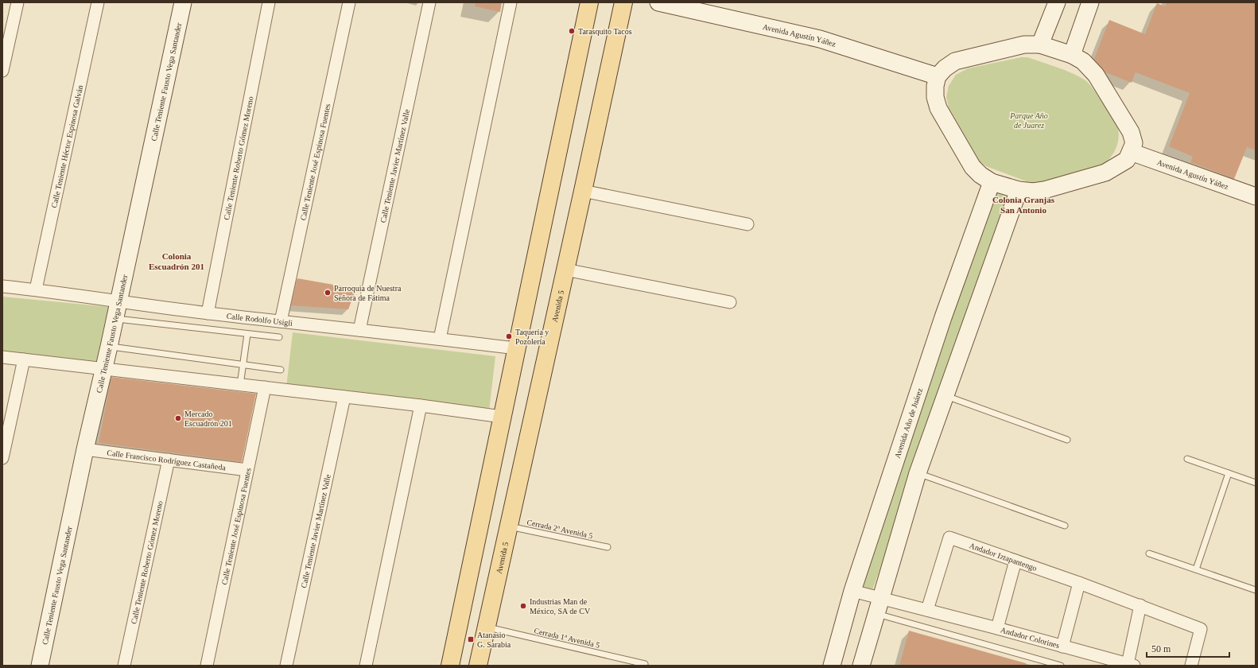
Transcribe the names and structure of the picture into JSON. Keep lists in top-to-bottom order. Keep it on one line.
{"streets":{"main road":["Avenida Agustín Yáñez","Calle Teniente Fausto Vega Santander","Avenida 5","Avenida Año de Juárez"],"street":["Calle Teniente Héctor Espinosa Galván","Calle Teniente Roberto Gómez Moreno","Calle Teniente José Espinosa Fuentes","Calle Teniente Javier Martínez Valle","Calle Rodolfo Usigli","Calle Francisco Rodríguez Castañeda","Andador Iztapantengo","Andador Colorines"],"lane":["Cerrada 2ª Avenida 5","Cerrada 1ª Avenida 5"]},"crossings":[["Calle Teniente Fausto Vega Santander","Calle Rodolfo Usigli"],["Calle Teniente Fausto Vega Santander","Calle Francisco Rodríguez Castañeda"],["Calle Teniente Héctor Espinosa Galván","Calle Rodolfo Usigli"],["Calle Teniente Roberto Gómez Moreno","Calle Rodolfo Usigli"],["Calle Teniente Roberto Gómez Moreno","Calle Francisco Rodríguez Castañeda"],["Calle Teniente José Espinosa Fuentes","Calle Rodolfo Usigli"],["Calle Teniente José Espinosa Fuentes","Calle Francisco Rodríguez Castañeda"],["Calle Teniente Javier Martínez Valle","Calle Rodolfo Usigli"],["Avenida 5","Cerrada 2ª Avenida 5"],["Avenida 5","Cerrada 1ª Avenida 5"],["Andador Iztapantengo","Andador Colorines"]],"districts":["Colonia Granjas San Antonio","Colonia Escuadrón 201"],"parks":["Parque Año de Juarez"],"places":{"other":["Tarasquito Tacos","Parroquia de Nuestra Señora de Fátima","Taquería y Pozolería","Mercado Escuadrón 201","Industrias Man de México, SA de CV"],"transit":["Atanasio G. Sarabia"]},"scale_bar":"50 m"}
